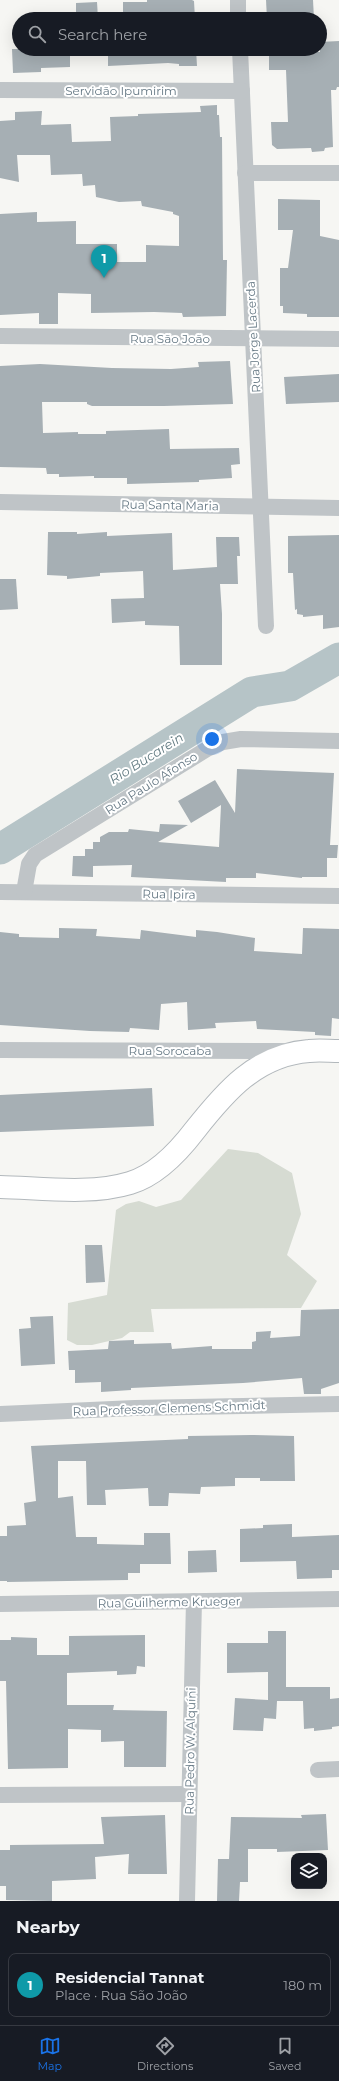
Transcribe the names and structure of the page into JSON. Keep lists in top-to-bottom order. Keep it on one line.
{"streets":{"main road":["Rua Sorocaba"],"street":["Servidão Ipumirim","Rua Jorge Lacerda","Rua São João","Rua Santa Maria","Rua Paulo Afonso","Rua Ipira","Rua Professor Clemens Schmidt","Rua Guilherme Krueger","Rua Pedro W. Alquíni"]},"crossings":[["Servidão Ipumirim","Rua Jorge Lacerda"],["Rua Jorge Lacerda","Rua São João"],["Rua Jorge Lacerda","Rua Santa Maria"],["Rua Paulo Afonso","Rua Ipira"],["Rua Guilherme Krueger","Rua Pedro W. Alquíni"]],"water":["Rio Bucarein"],"page":{"search":"Search here","pins":"1","heading":"Nearby","list":[{"mark":"1","name":"Residencial Tannat","note":"Place · Rua São João","value":"180 m"}],"nav":["Map","Directions","Saved"]}}
